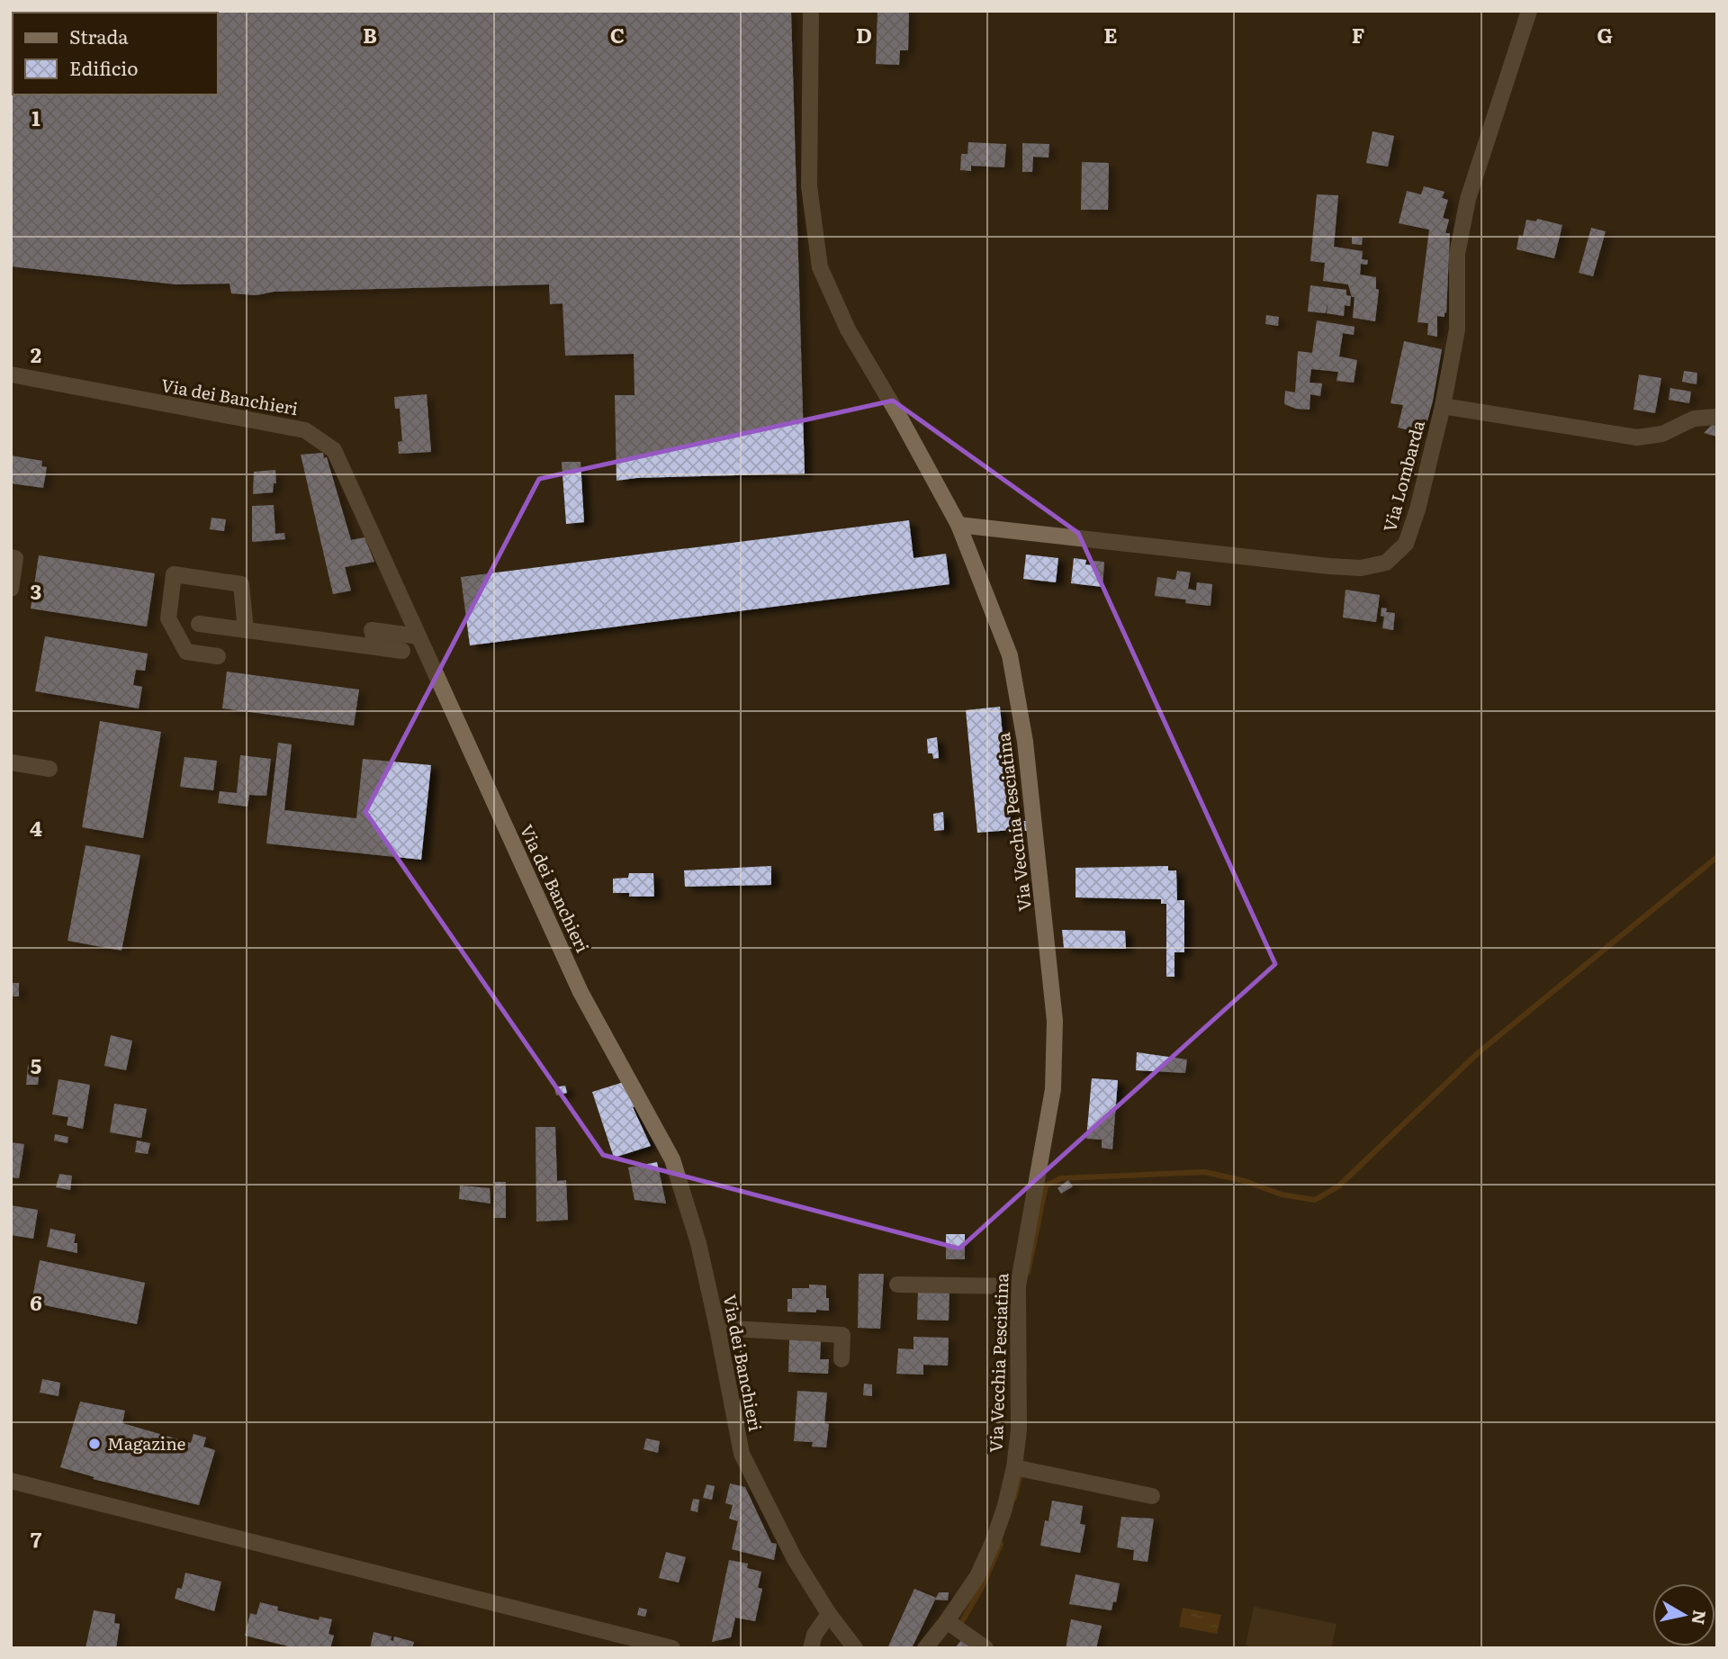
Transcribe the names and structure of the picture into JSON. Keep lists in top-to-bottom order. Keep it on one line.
{"streets":{"street":["Via dei Banchieri","Via Lombarda","Via Vecchia Pesciatina"]},"crossings":[["Via Lombarda","Via Vecchia Pesciatina"]],"places":["Magazine"],"legend":["Strada","Edificio"],"north":"right","grid":{"columns":["B","C","D","E","F","G"],"rows":["1","2","3","4","5","6","7"]}}
